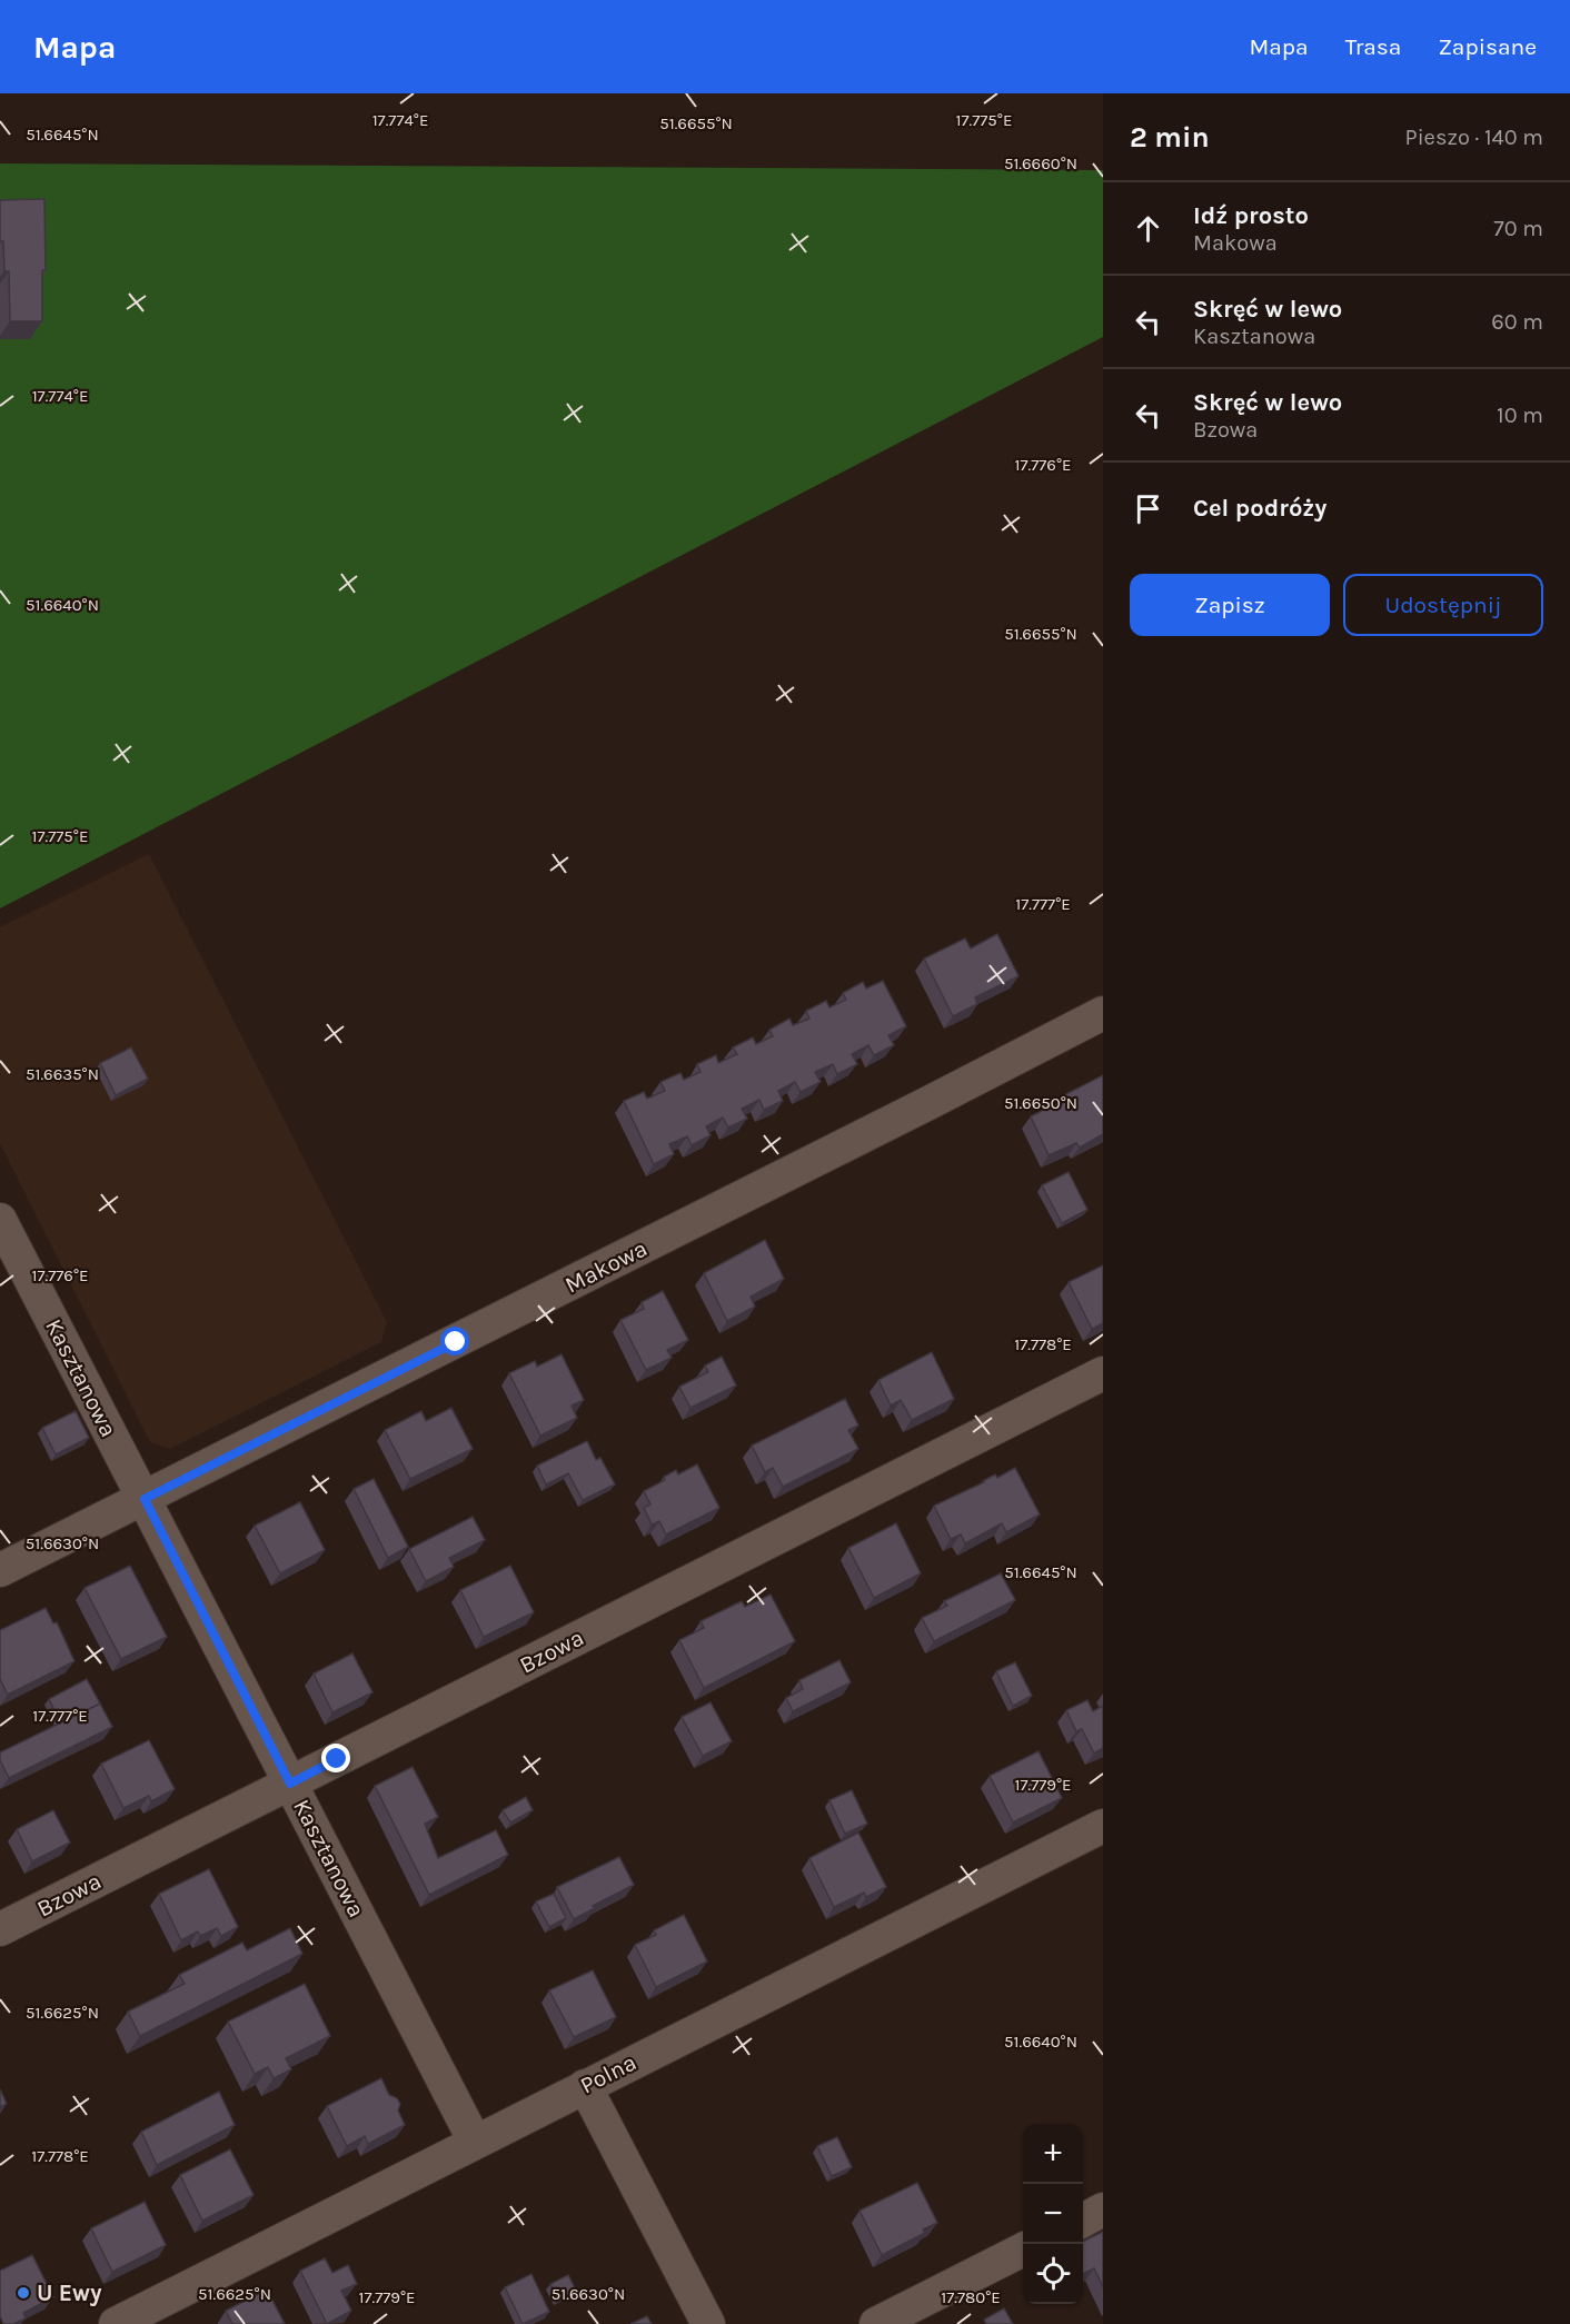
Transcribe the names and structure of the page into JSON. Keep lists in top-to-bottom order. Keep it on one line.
{"streets":{"street":["Makowa","Kasztanowa","Bzowa","Polna"]},"crossings":[["Makowa","Kasztanowa"],["Kasztanowa","Bzowa"],["Kasztanowa","Polna"]],"places":["U Ewy"],"page":{"header":"Mapa","nav":["Mapa","Trasa","Zapisane"],"heading":["2 min","Pieszo · 140 m"],"list":[["Idź prosto","Makowa","70 m"],["Skręć w lewo","Kasztanowa","60 m"],["Skręć w lewo","Bzowa","10 m"],"Cel podróży"],"buttons":["Zapisz","Udostępnij"],"map_buttons":["+","−"]},"coordinates":["17.774°E","17.775°E","51.6655°N","51.6645°N","51.6660°N","17.776°E","51.6640°N","17.777°E","51.6635°N","51.6650°N","17.778°E","51.6630°N","17.779°E","51.6625°N","17.780°E"]}
